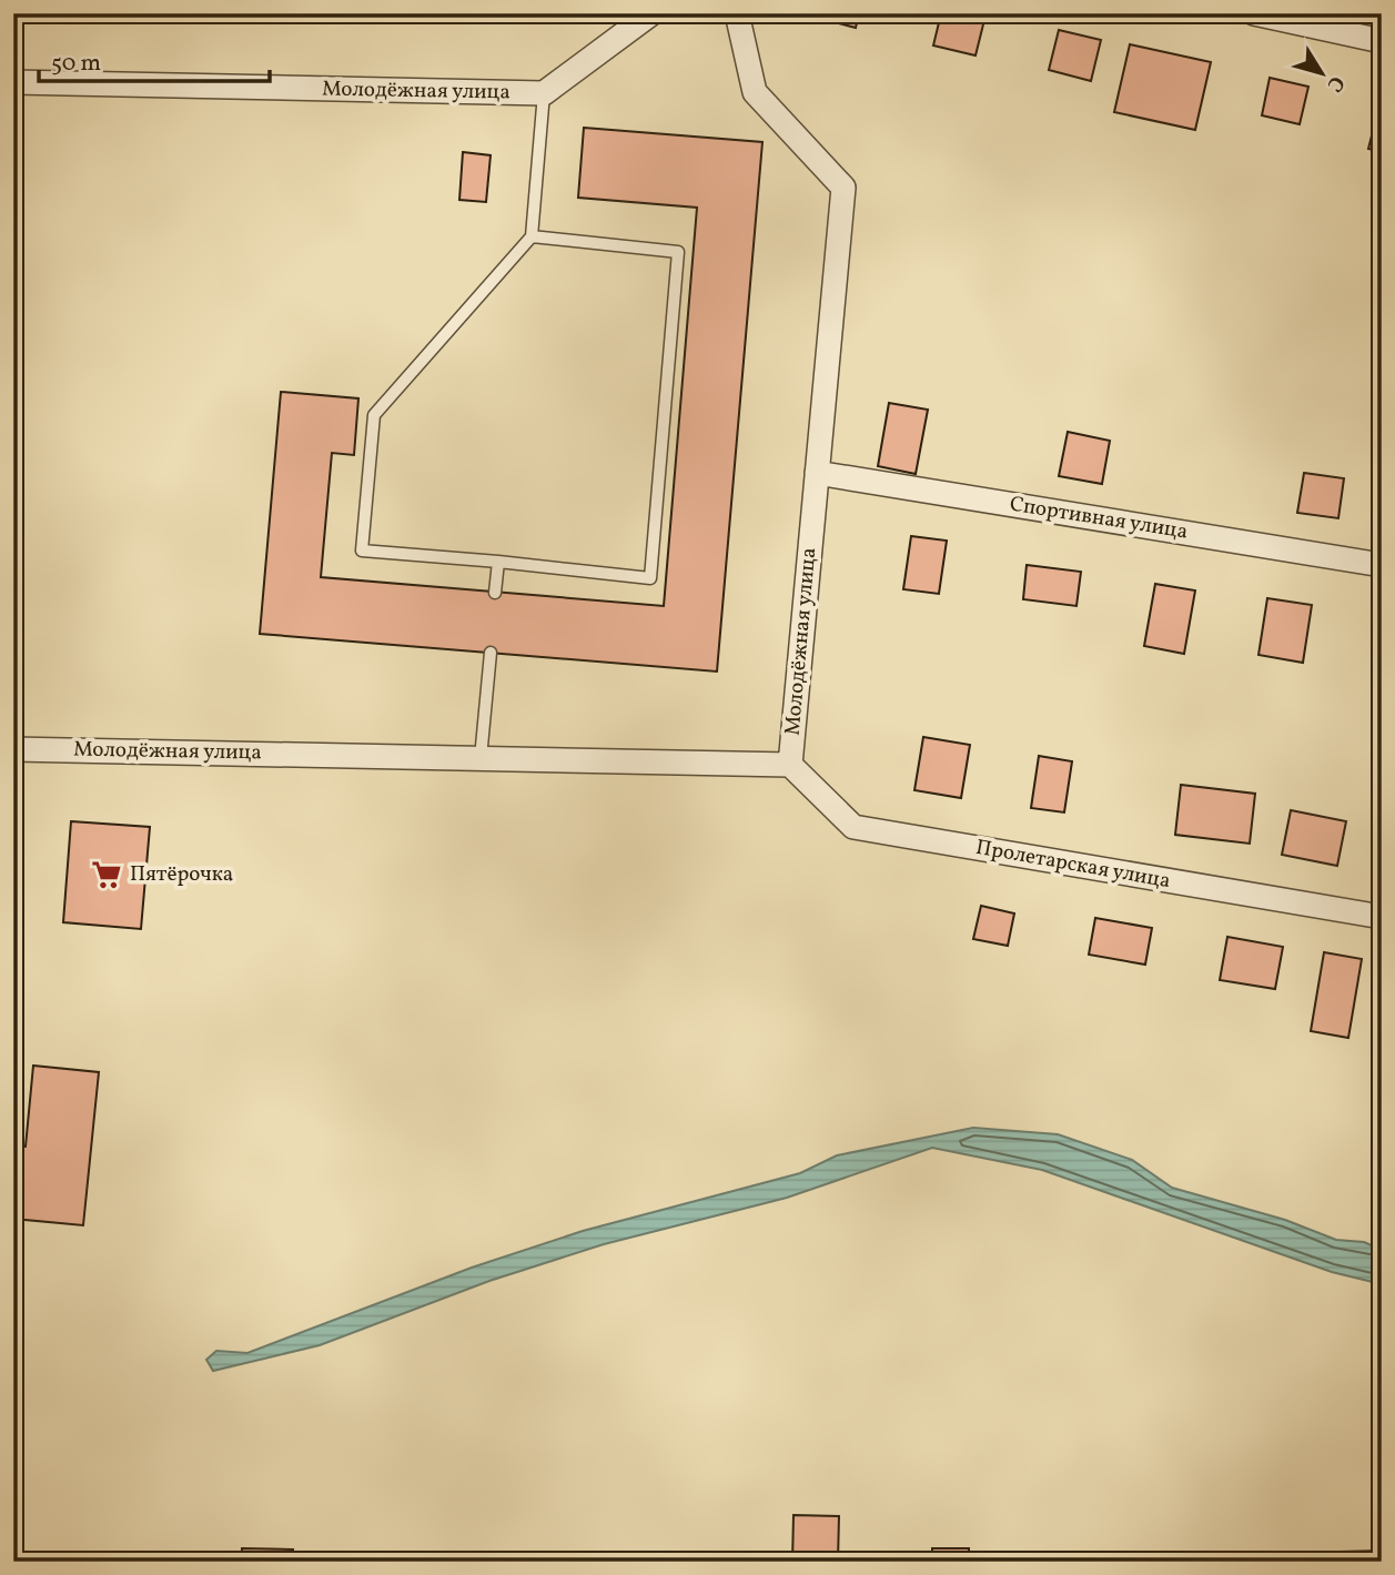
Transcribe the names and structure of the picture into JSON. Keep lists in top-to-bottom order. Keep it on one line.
{"streets":{"street":["Молодёжная улица","Спортивная улица","Пролетарская улица"]},"crossings":[["Молодёжная улица","Спортивная улица"],["Молодёжная улица","Пролетарская улица"]],"places":{"supermarket":["Пятёрочка"]},"scale_bar":"50 m","north":"bottom right"}
